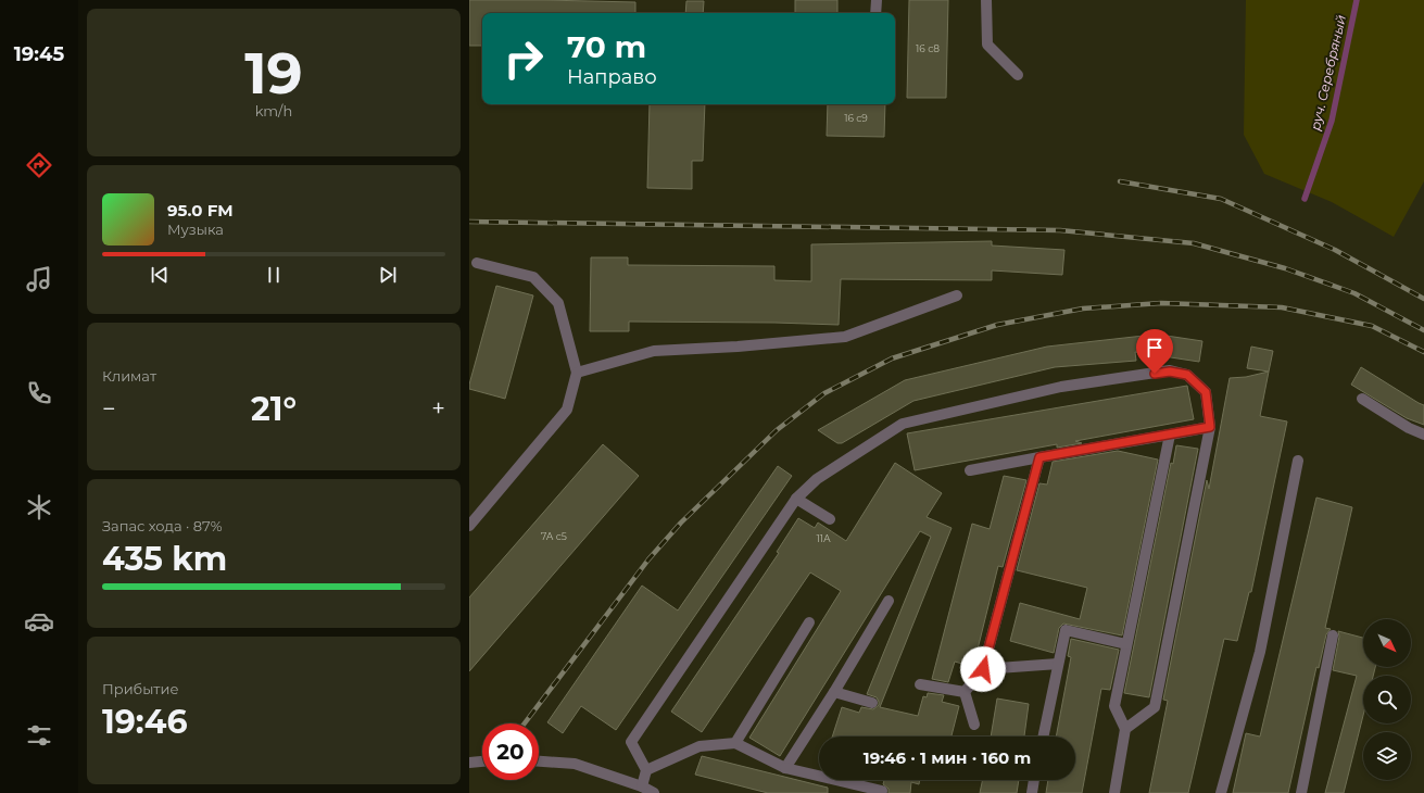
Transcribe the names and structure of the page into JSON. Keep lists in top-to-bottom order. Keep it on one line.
{"water":["руч. Серебряный"],"house_numbers":["16 с8","16 с9","7А с5","11А"],"north":"bottom right","page":{"tabs":"19:45","tile":[["19","km/h"],"Климат",["Запас хода · 87%","435 km"],["Прибытие","19:46"]],"turn":["70 m","Направо"],"song":["95.0 FM","Музыка"],"heat":["−","21°","+"],"limit":"20","trip":"19:46 · 1 мин · 160 m"}}
